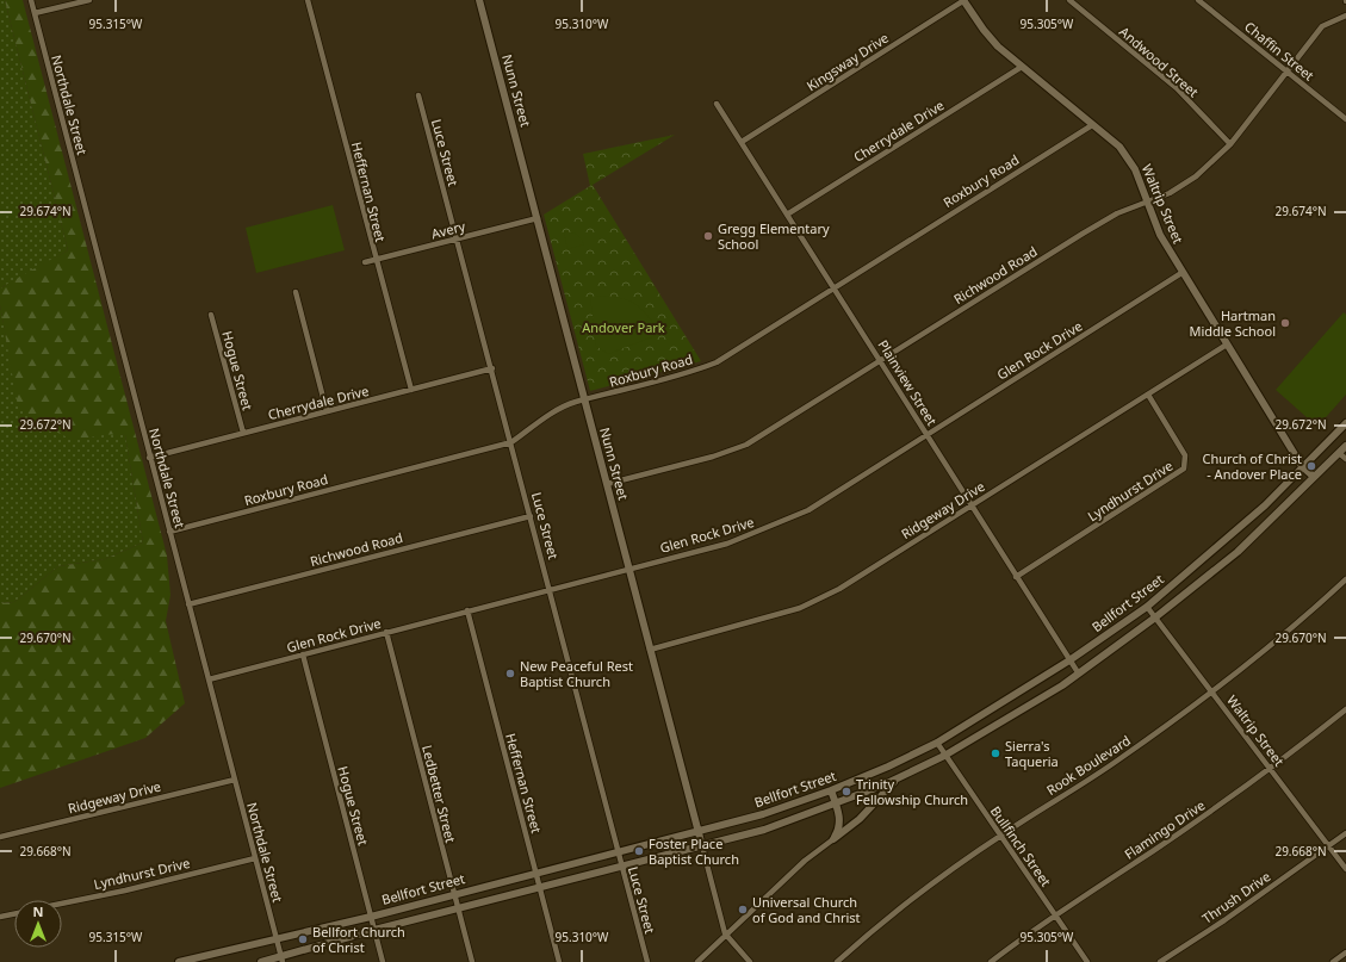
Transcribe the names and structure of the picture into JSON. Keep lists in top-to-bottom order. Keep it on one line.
{"streets":{"main road":["Nunn Street","Waltrip Street","Bellfort Street"],"street":["Chaffin Street","Kingsway Drive","Andwood Street","Northdale Street","Cherrydale Drive","Luce Street","Roxbury Road","Heffernan Street","Avery","Richwood Road","Glen Rock Drive","Hogue Street","Plainview Street","Lyndhurst Drive","Ridgeway Drive","Rook Boulevard","Ledbetter Street","Flamingo Drive","Bullfinch Street","Thrush Drive"]},"crossings":[["Chaffin Street","Richwood Road"],["Kingsway Drive","Waltrip Street"],["Kingsway Drive","Plainview Street"],["Andwood Street","Richwood Road"],["Nunn Street","Roxbury Road"],["Nunn Street","Avery"],["Nunn Street","Richwood Road"],["Nunn Street","Glen Rock Drive"],["Nunn Street","Ridgeway Drive"],["Nunn Street","Bellfort Street"],["Northdale Street","Cherrydale Drive"],["Northdale Street","Roxbury Road"],["Northdale Street","Richwood Road"],["Northdale Street","Glen Rock Drive"],["Northdale Street","Lyndhurst Drive"],["Northdale Street","Ridgeway Drive"],["Northdale Street","Bellfort Street"],["Cherrydale Drive","Luce Street"],["Cherrydale Drive","Heffernan Street"],["Cherrydale Drive","Waltrip Street"],["Cherrydale Drive","Hogue Street"],["Cherrydale Drive","Plainview Street"],["Luce Street","Roxbury Road"],["Luce Street","Avery"],["Luce Street","Richwood Road"],["Luce Street","Glen Rock Drive"],["Luce Street","Bellfort Street"],["Roxbury Road","Waltrip Street"],["Roxbury Road","Plainview Street"],["Heffernan Street","Avery"],["Heffernan Street","Glen Rock Drive"],["Heffernan Street","Bellfort Street"],["Waltrip Street","Richwood Road"],["Waltrip Street","Glen Rock Drive"],["Waltrip Street","Ridgeway Drive"],["Waltrip Street","Bellfort Street"],["Waltrip Street","Rook Boulevard"],["Waltrip Street","Flamingo Drive"],["Waltrip Street","Thrush Drive"],["Richwood Road","Plainview Street"],["Glen Rock Drive","Hogue Street"],["Glen Rock Drive","Plainview Street"],["Glen Rock Drive","Ledbetter Street"],["Hogue Street","Bellfort Street"],["Plainview Street","Lyndhurst Drive"],["Plainview Street","Ridgeway Drive"],["Plainview Street","Bellfort Street"],["Lyndhurst Drive","Ridgeway Drive"],["Bellfort Street","Ledbetter Street"],["Bellfort Street","Bullfinch Street"],["Rook Boulevard","Bullfinch Street"],["Flamingo Drive","Bullfinch Street"]],"parks":["Andover Park"],"places":["Gregg Elementary School","Hartman Middle School","Church of Christ - Andover Place","New Peaceful Rest Baptist Church","Sierra's Taqueria","Trinity Fellowship Church","Foster Place Baptist Church","Universal Church of God and Christ","Bellfort Church of Christ"],"north":"top","coordinates":["95.315°W","95.310°W","95.305°W","29.674°N","29.672°N","29.670°N","29.668°N"]}
